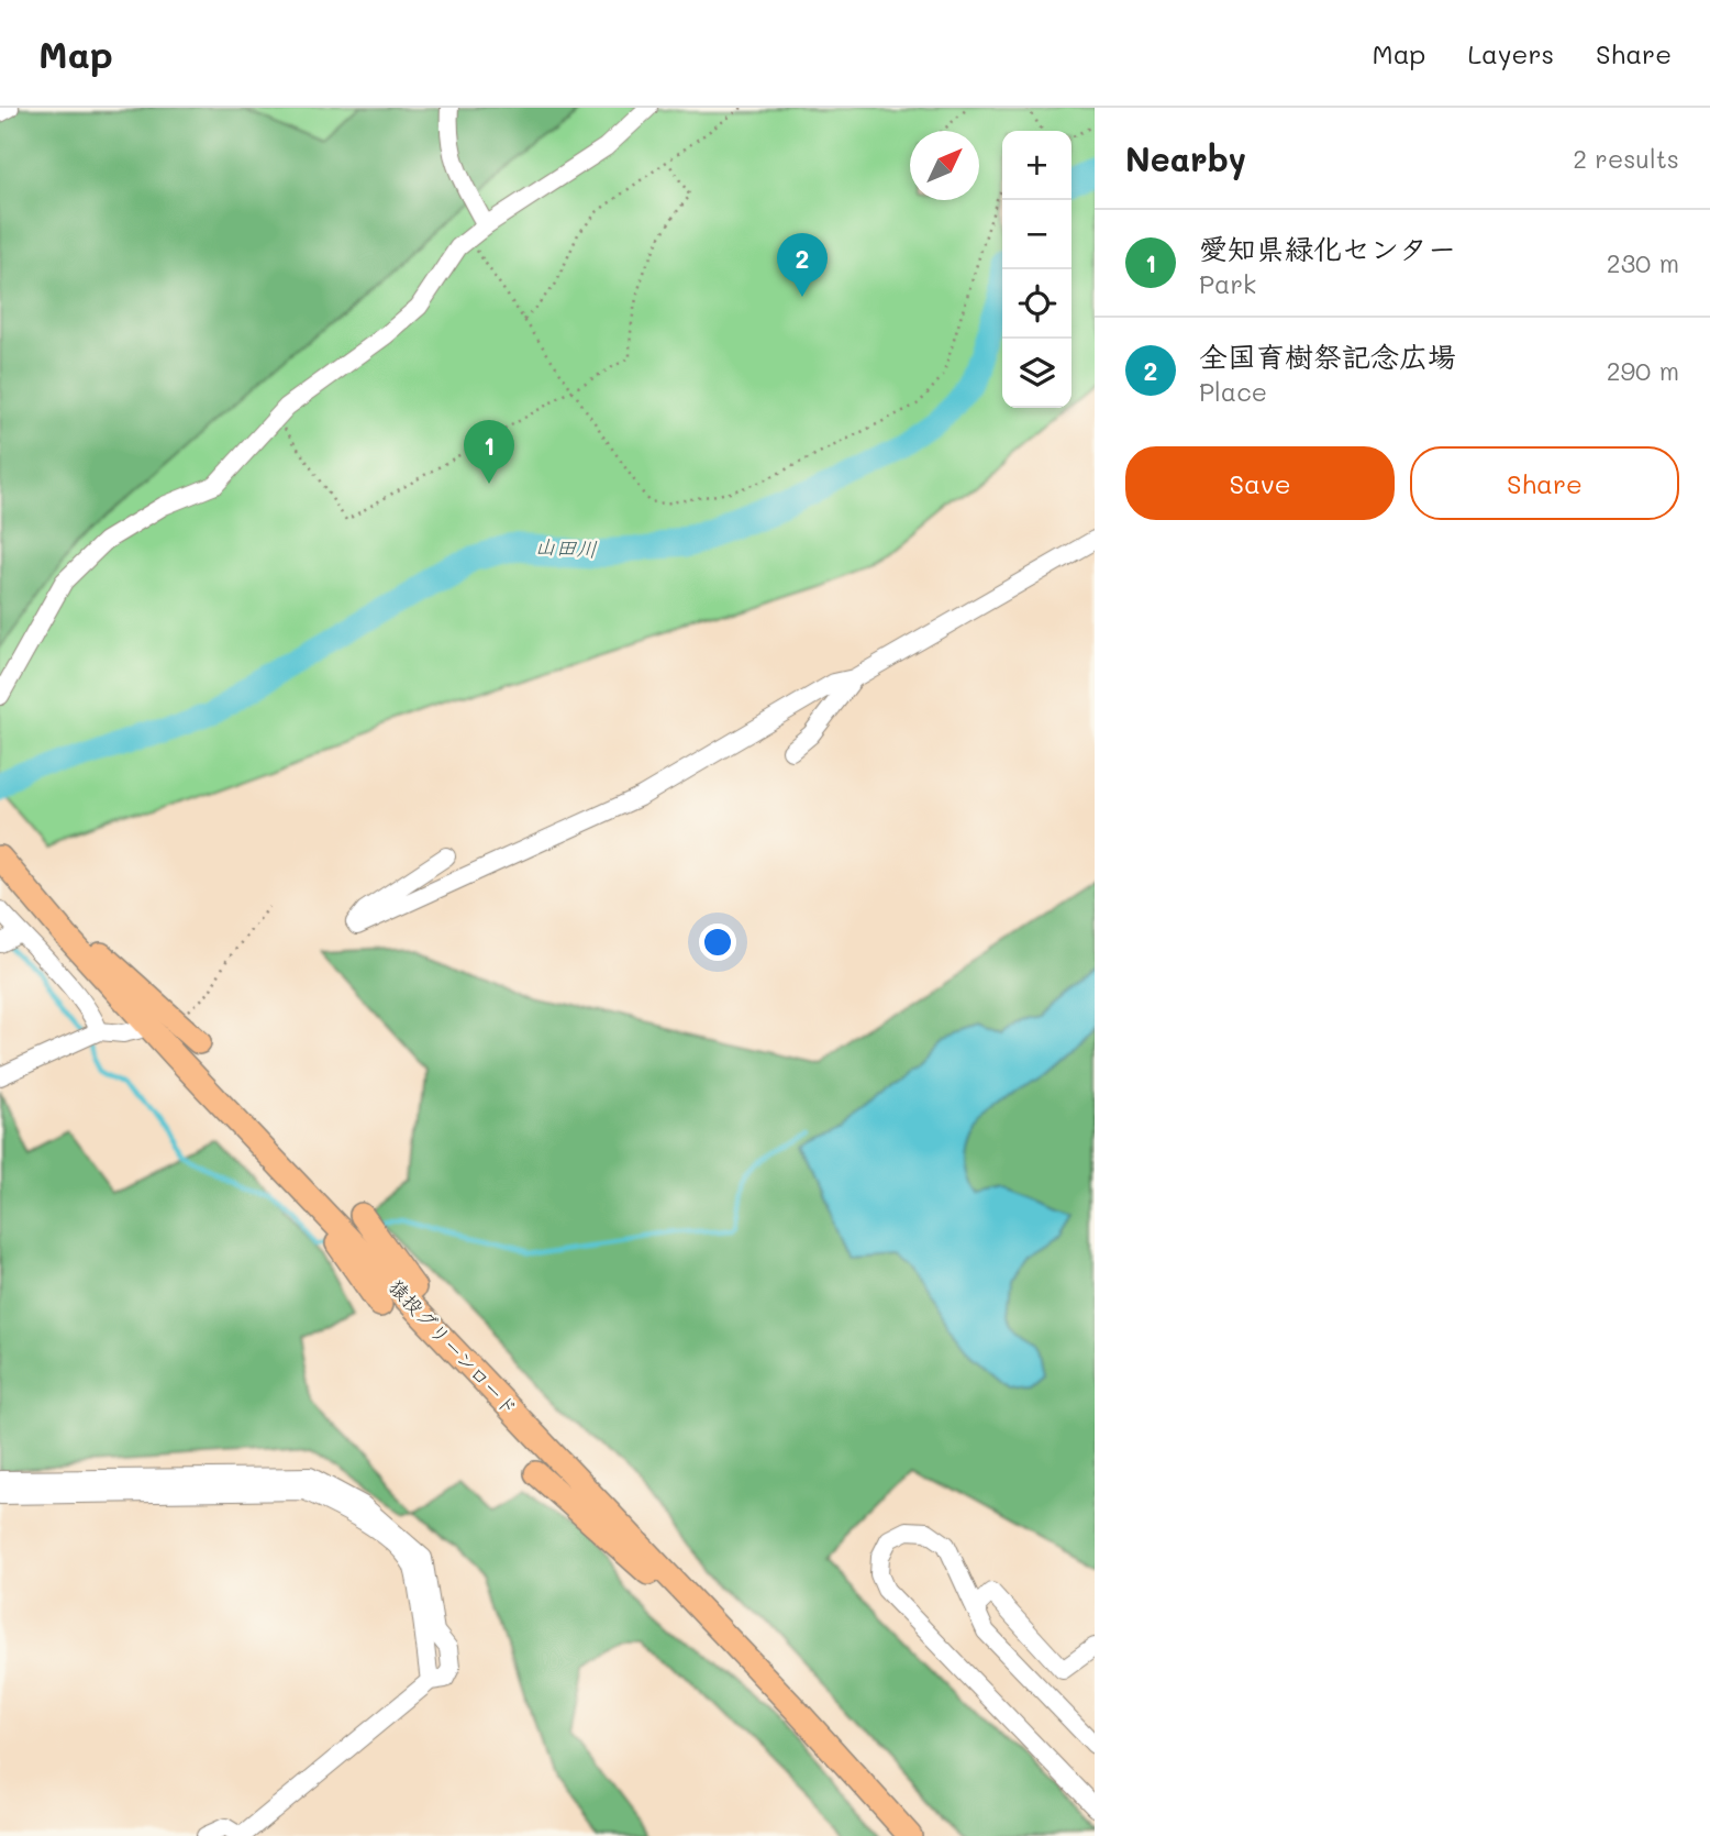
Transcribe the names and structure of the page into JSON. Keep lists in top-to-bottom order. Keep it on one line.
{"streets":{"main road":["猿投グリーンロード"]},"water":["山田川"],"north":"top right","page":{"header":"Map","nav":["Map","Layers","Share"],"heading":["Nearby","2 results"],"map_buttons":["+","−"],"list":[{"mark":"1","name":"愛知県緑化センター","note":"Park","value":"230 m"},{"mark":"2","name":"全国育樹祭記念広場","note":"Place","value":"290 m"}],"pins":["2","1"],"buttons":["Save","Share"]}}
